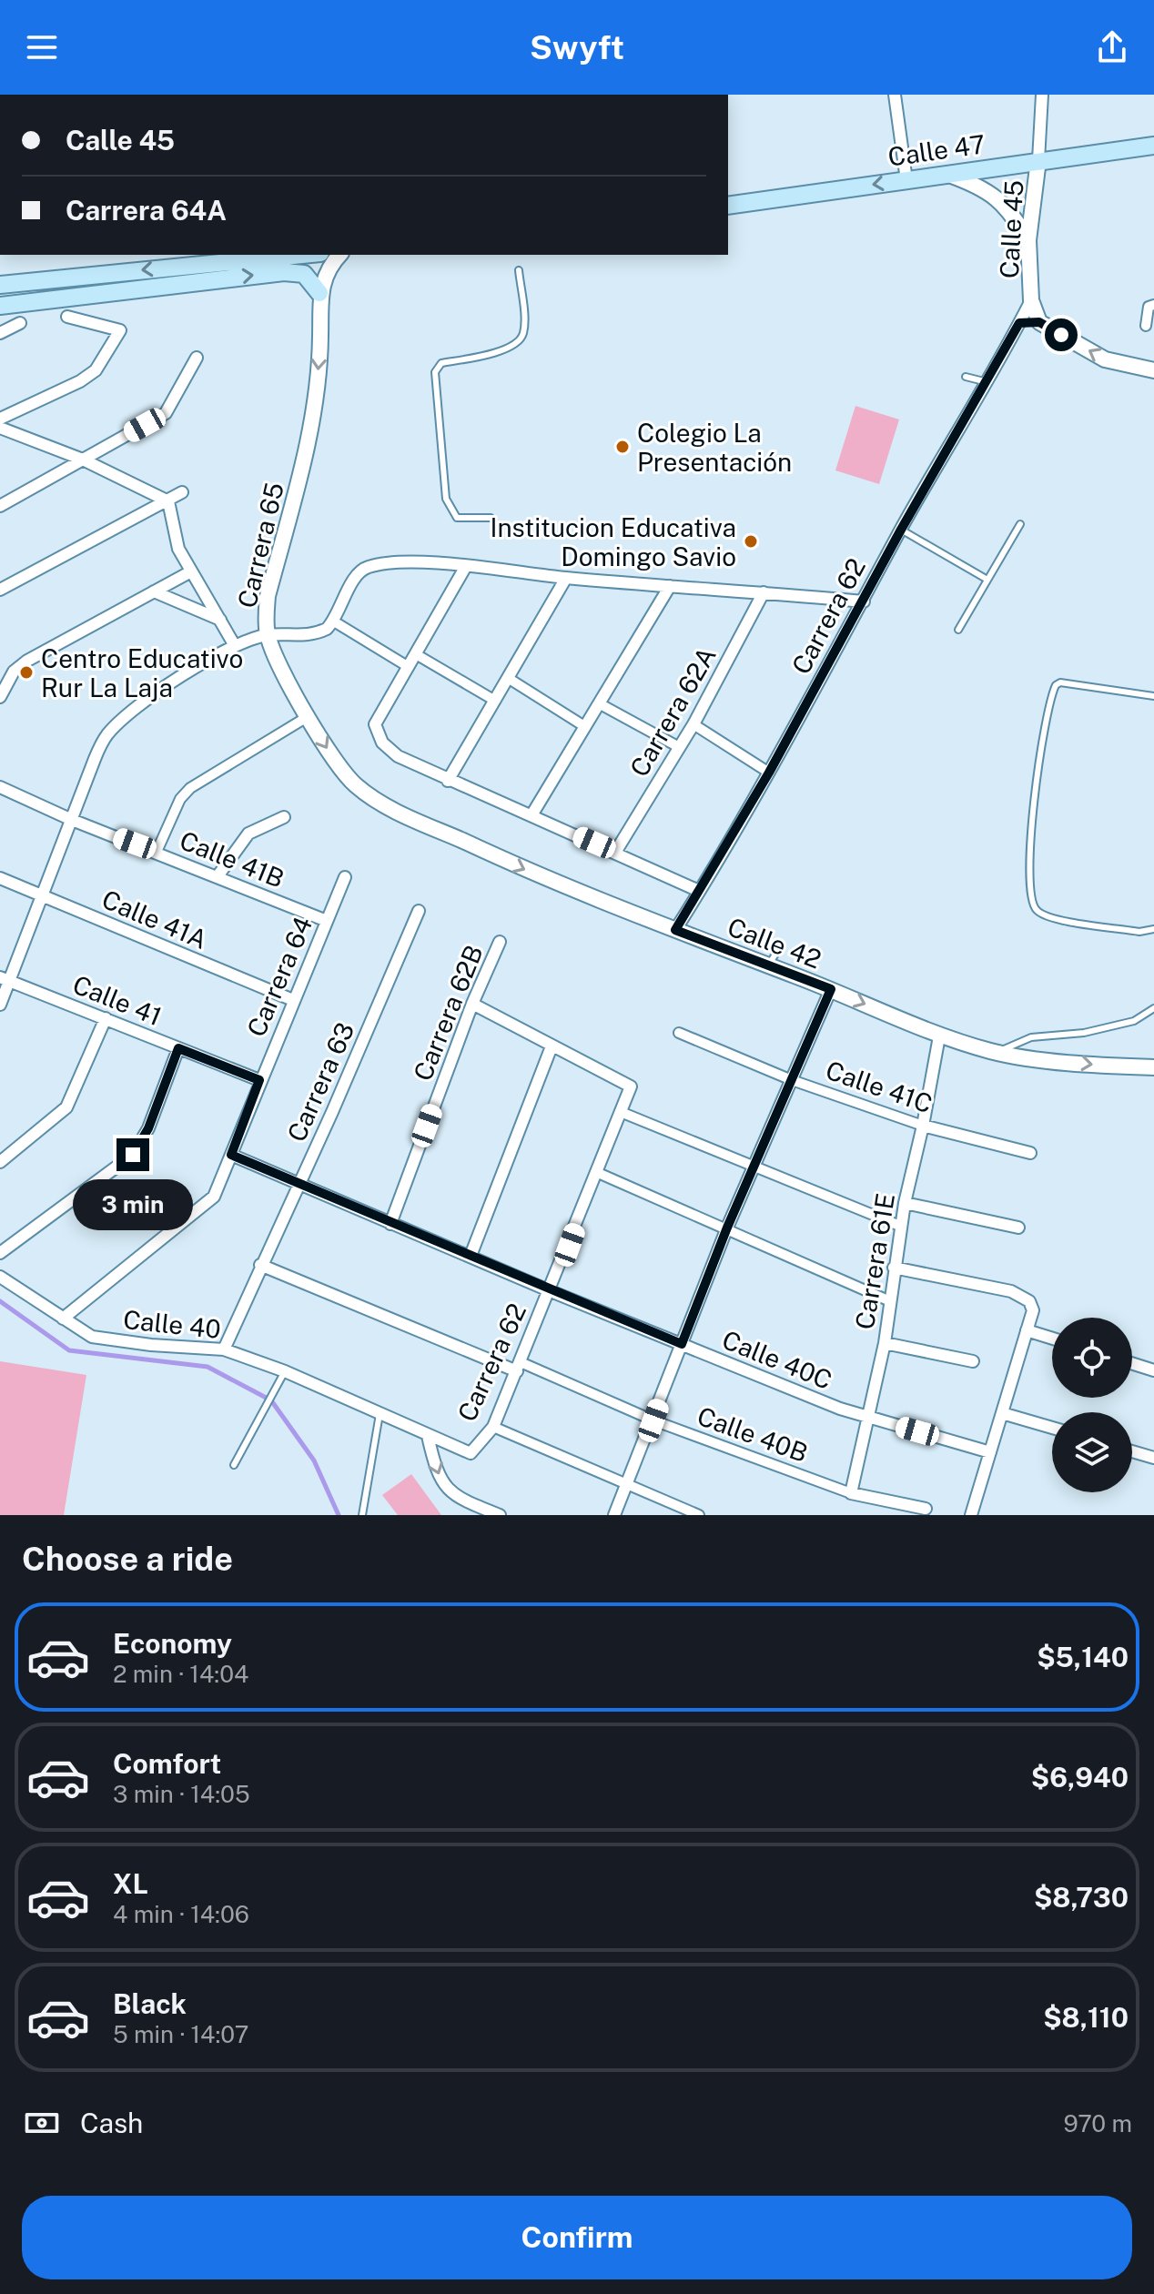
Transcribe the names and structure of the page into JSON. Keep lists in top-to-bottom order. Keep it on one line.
{"streets":{"main road":["Calle 47"],"street":["Calle 45","Carrera 65","Carrera 62","Carrera 62A","Calle 41B","Calle 41A","Calle 42","Carrera 64","Calle 41","Carrera 62B","Carrera 63","Calle 41C","Carrera 61E","Calle 40","Calle 40C","Calle 40B"]},"crossings":[["Calle 47","Calle 45"],["Calle 45","Carrera 62"],["Carrera 65","Calle 41B"],["Carrera 65","Calle 41A"],["Carrera 65","Calle 42"],["Carrera 65","Calle 41"],["Carrera 62","Calle 42"],["Carrera 62","Calle 40"],["Carrera 62","Calle 40C"],["Carrera 62","Calle 40B"],["Calle 41B","Carrera 64"],["Calle 41A","Carrera 64"],["Calle 42","Carrera 61E"],["Carrera 64","Calle 41"],["Carrera 64","Calle 40"],["Carrera 64","Calle 40C"],["Carrera 62B","Calle 40C"],["Carrera 63","Calle 40"],["Carrera 63","Calle 40C"],["Carrera 63","Calle 40B"],["Calle 41C","Carrera 61E"],["Carrera 61E","Calle 40C"],["Carrera 61E","Calle 40B"]],"one_way":["Calle 47","Carrera 65"],"places":["Colegio La Presentación","Institucion Educativa Domingo Savio","Centro Educativo Rur La Laja"],"page":{"header":"Swyft","banner":["Calle 45","Carrera 64A"],"bubble":"3 min","heading":"Choose a ride","list":[{"name":"Economy","note":"2 min · 14:04","value":"$5,140"},{"name":"Comfort","note":"3 min · 14:05","value":"$6,940"},{"name":"XL","note":"4 min · 14:06","value":"$8,730"},{"name":"Black","note":"5 min · 14:07","value":"$8,110"}],"pay":["Cash","970 m"],"buttons":"Confirm"}}
